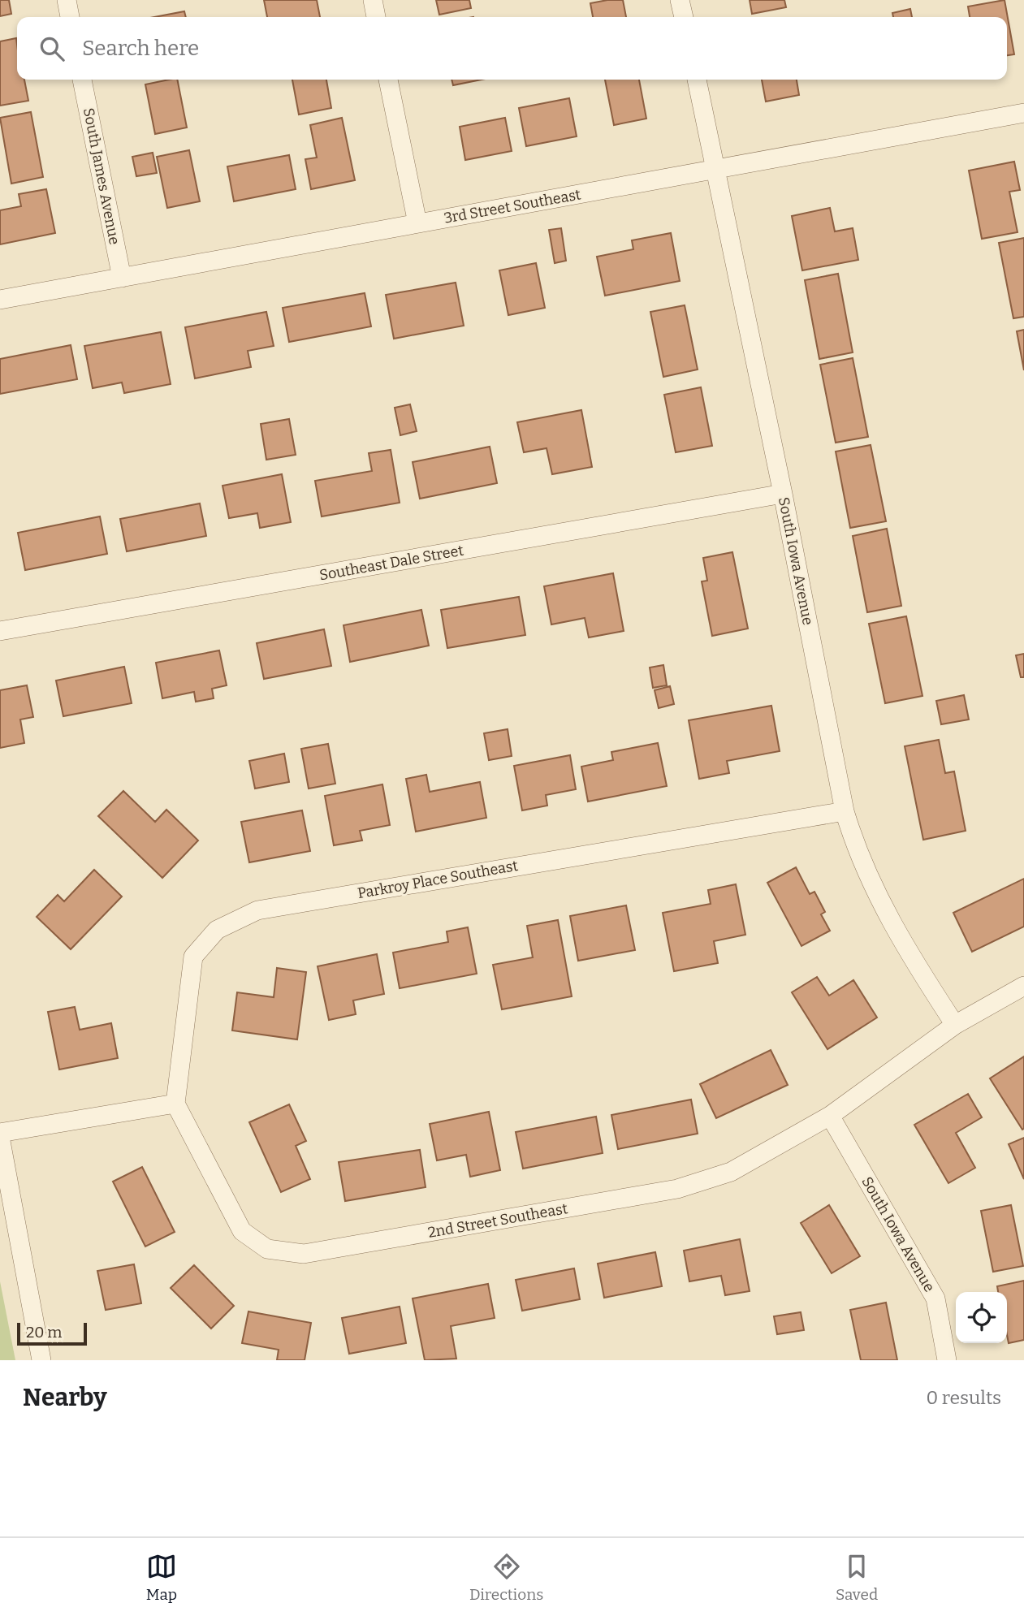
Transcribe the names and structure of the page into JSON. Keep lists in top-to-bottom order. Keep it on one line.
{"streets":{"street":["South James Avenue","3rd Street Southeast","South Iowa Avenue","Southeast Dale Street","Parkroy Place Southeast","2nd Street Southeast"]},"crossings":[["South James Avenue","3rd Street Southeast"],["3rd Street Southeast","South Iowa Avenue"],["South Iowa Avenue","Southeast Dale Street"],["South Iowa Avenue","Parkroy Place Southeast"],["South Iowa Avenue","2nd Street Southeast"],["Parkroy Place Southeast","2nd Street Southeast"]],"scale_bar":"20 m","page":{"search":"Search here","scale":"20 m","heading":["Nearby","0 results"],"nav":["Map","Directions","Saved"]}}
